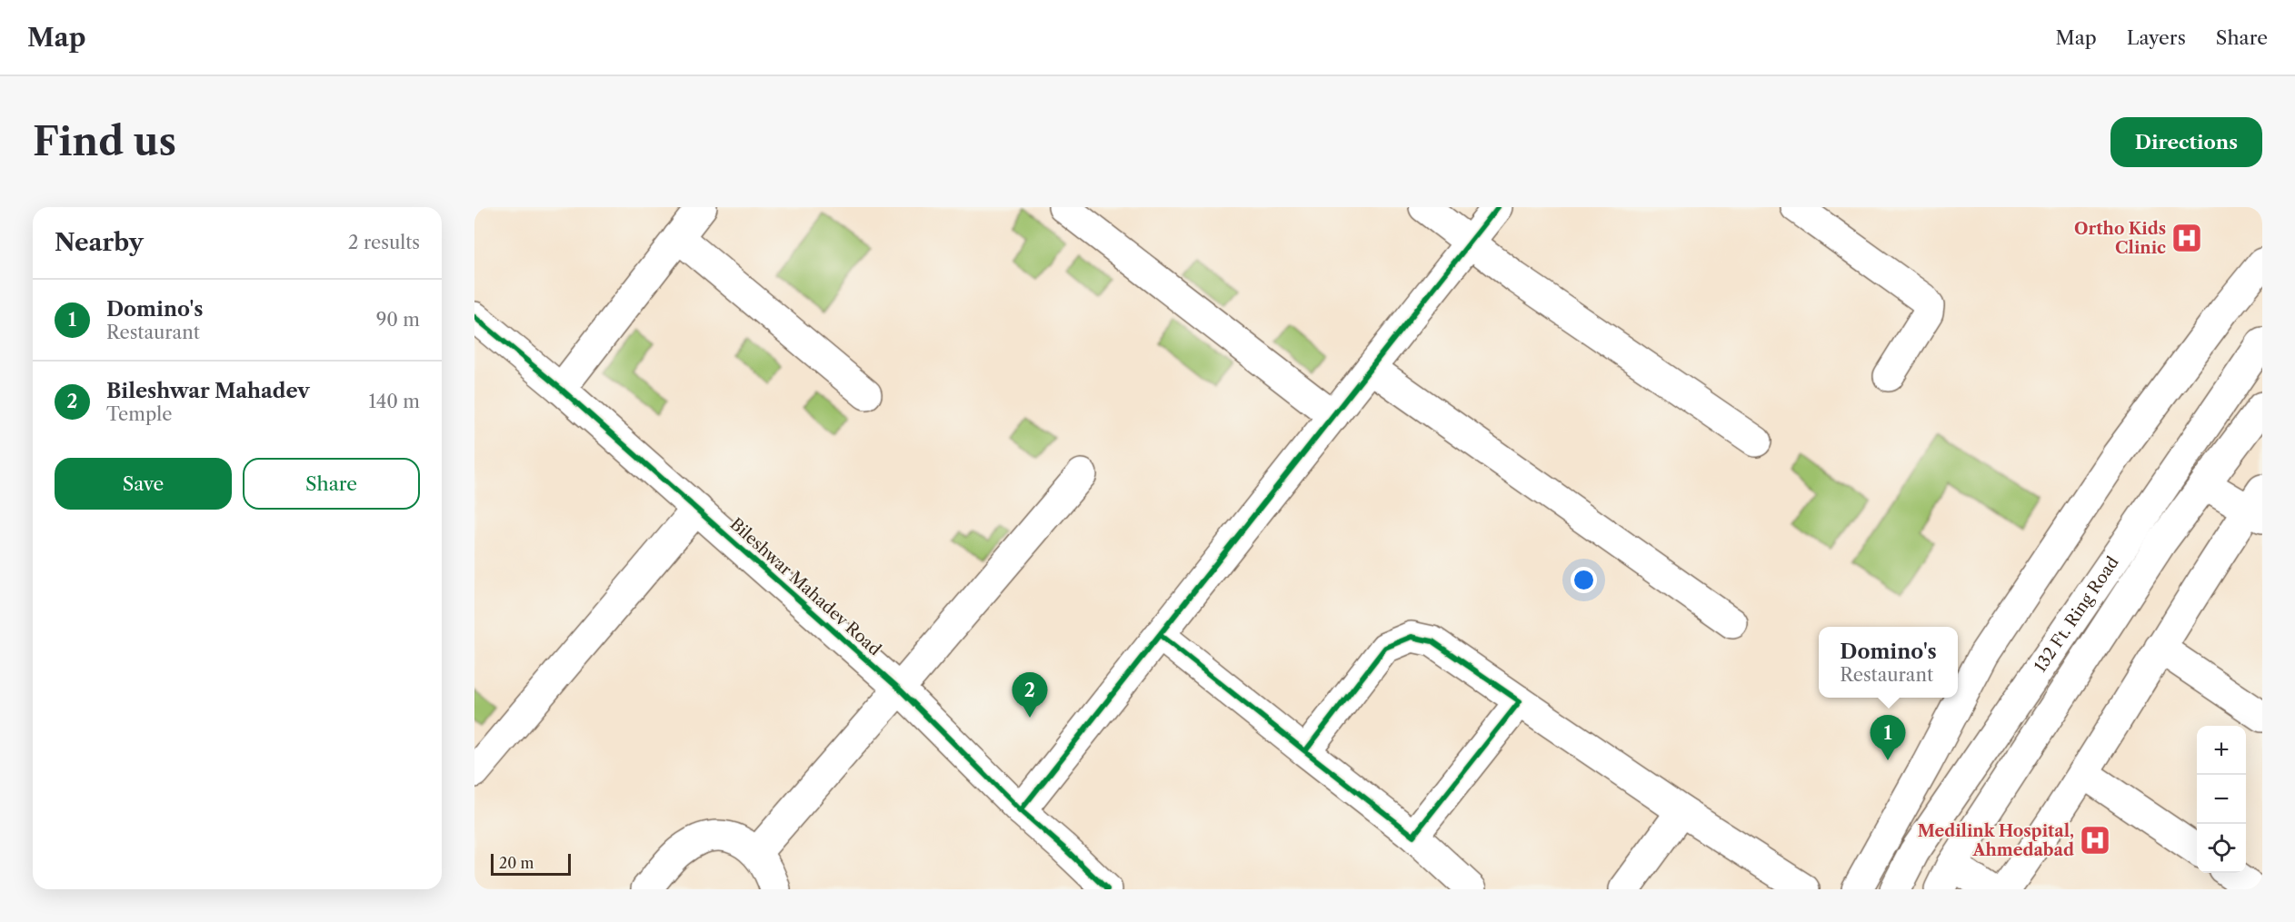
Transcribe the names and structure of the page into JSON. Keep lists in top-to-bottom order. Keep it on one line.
{"streets":{"street":["Bileshwar Mahadev Road","132 Ft. Ring Road"]},"places":{"hospital":["Ortho Kids Clinic","Medilink Hospital, Ahmedabad"]},"scale_bar":"20 m","page":{"header":"Map","nav":["Map","Layers","Share"],"buttons":["Directions",["Save","Share"]],"title":"Find us","heading":["Nearby","2 results"],"list":[{"mark":"1","name":"Domino's","note":"Restaurant","value":"90 m"},{"mark":"2","name":"Bileshwar Mahadev","note":"Temple","value":"140 m"}],"popup":["Domino's","Restaurant"],"pins":["2","1"],"map_buttons":["+","−"],"scale":"20 m"}}
